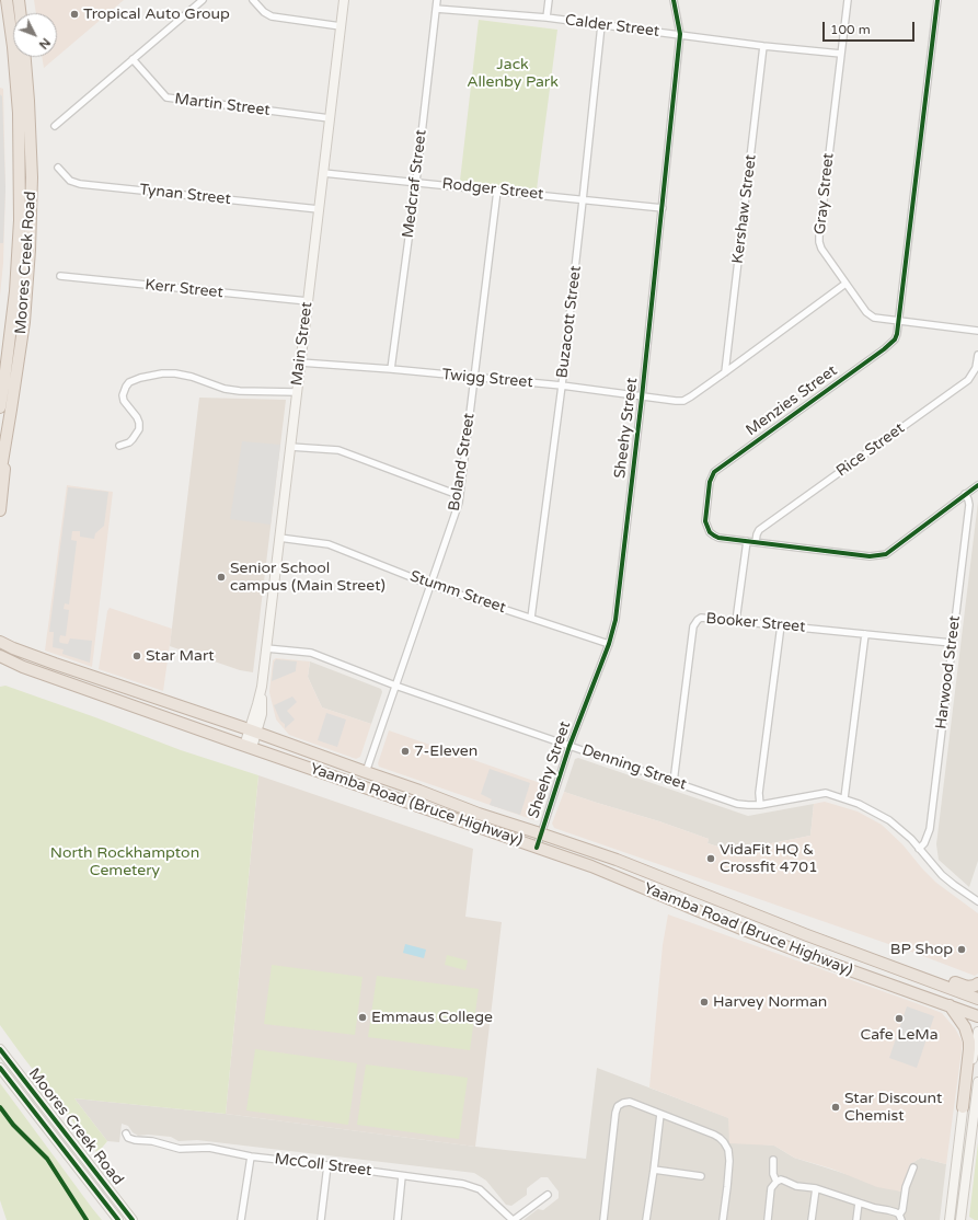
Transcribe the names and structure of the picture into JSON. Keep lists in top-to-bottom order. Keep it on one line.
{"streets":{"highway":["Moores Creek Road","Yaamba Road (Bruce Highway)"],"street":["Calder Street","Martin Street","Medcraf Street","Rodger Street","Gray Street","Tynan Street","Kershaw Street","Kerr Street","Buzacott Street","Main Street","Twigg Street","Menzies Street","Sheehy Street","Rice Street","Boland Street","Stumm Street","Booker Street","Harwood Street","Denning Street","McColl Street"]},"crossings":[["Calder Street","Medcraf Street"],["Calder Street","Gray Street"],["Calder Street","Kershaw Street"],["Calder Street","Buzacott Street"],["Calder Street","Sheehy Street"],["Martin Street","Main Street"],["Medcraf Street","Rodger Street"],["Medcraf Street","Twigg Street"],["Rodger Street","Buzacott Street"],["Rodger Street","Main Street"],["Rodger Street","Sheehy Street"],["Rodger Street","Boland Street"],["Gray Street","Twigg Street"],["Gray Street","Menzies Street"],["Tynan Street","Main Street"],["Kershaw Street","Twigg Street"],["Kerr Street","Main Street"],["Buzacott Street","Twigg Street"],["Buzacott Street","Stumm Street"],["Main Street","Twigg Street"],["Main Street","Stumm Street"],["Main Street","Denning Street"],["Main Street","Yaamba Road (Bruce Highway)"],["Twigg Street","Sheehy Street"],["Twigg Street","Boland Street"],["Menzies Street","Rice Street"],["Menzies Street","Harwood Street"],["Sheehy Street","Stumm Street"],["Sheehy Street","Denning Street"],["Sheehy Street","Yaamba Road (Bruce Highway)"],["Boland Street","Stumm Street"],["Boland Street","Denning Street"],["Boland Street","Yaamba Road (Bruce Highway)"],["Booker Street","Harwood Street"],["Booker Street","Denning Street"],["Harwood Street","Denning Street"]],"parks":["Jack Allenby Park","North Rockhampton Cemetery"],"places":["Tropical Auto Group","Senior School campus (Main Street)","Star Mart","7-Eleven","VidaFit HQ & Crossfit 4701","BP Shop","Harvey Norman","Emmaus College","Cafe LeMa","Star Discount Chemist"],"scale_bar":"100 m","north":"bottom right"}
